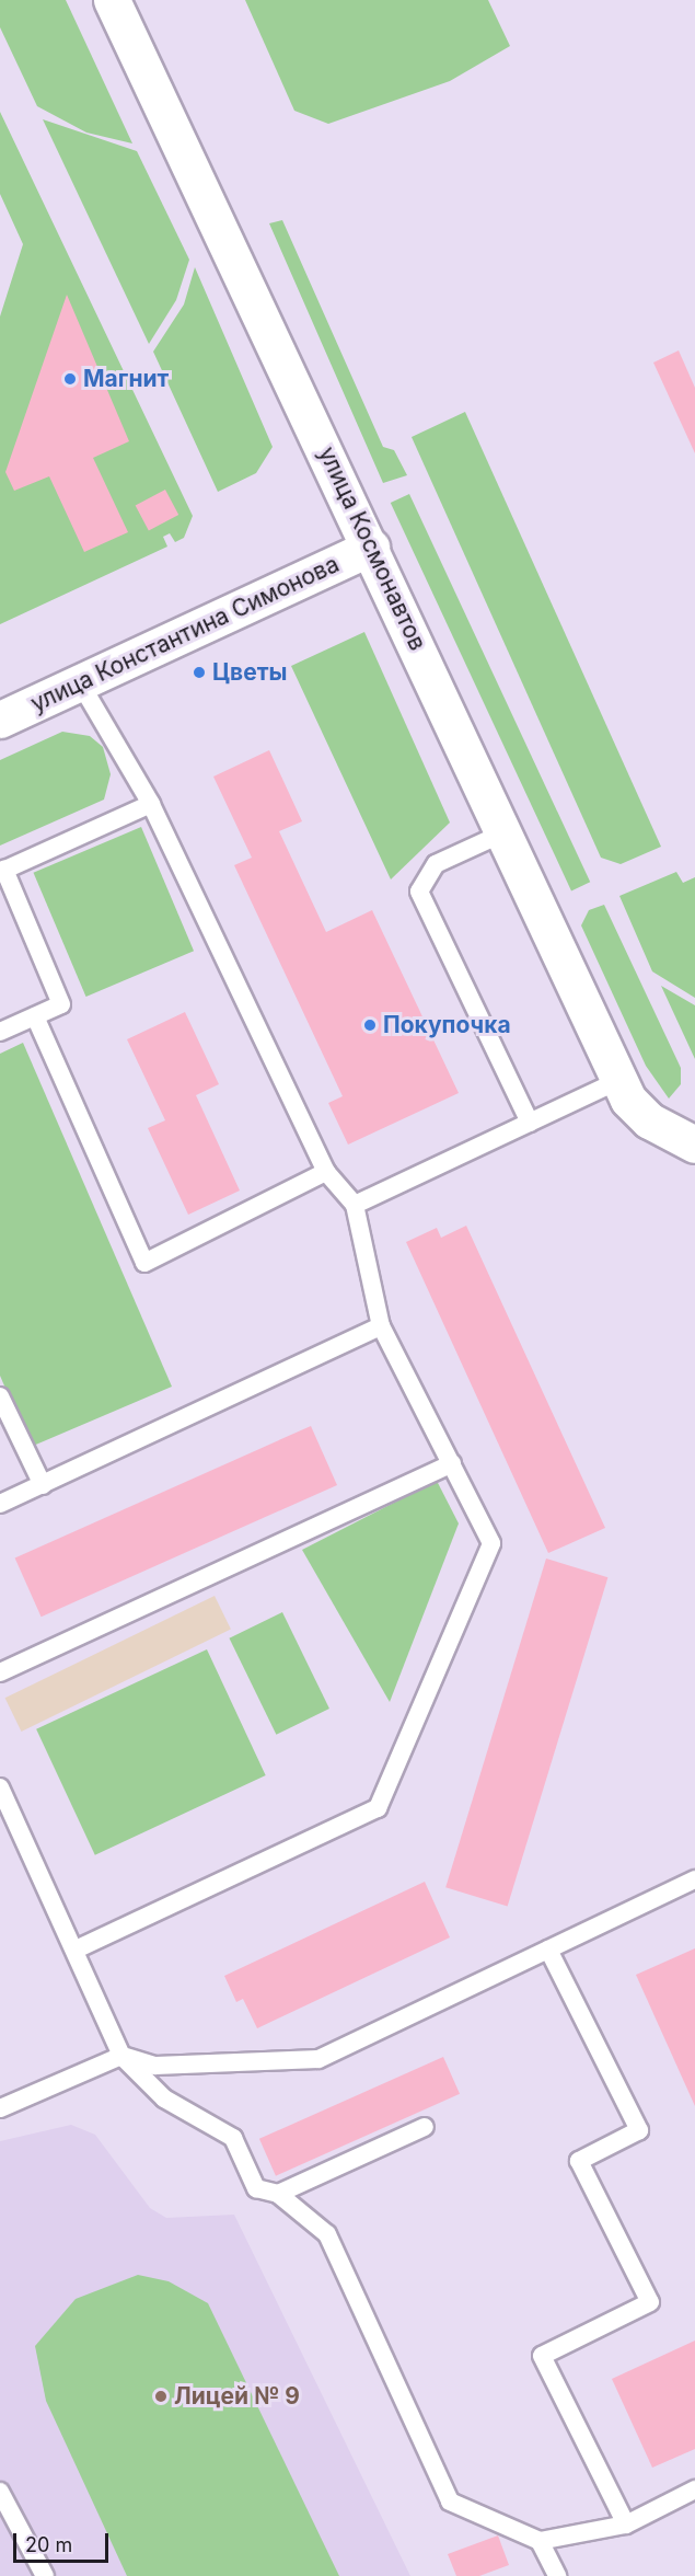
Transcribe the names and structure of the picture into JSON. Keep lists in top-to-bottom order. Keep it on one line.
{"streets":{"main road":["улица Космонавтов","улица Константина Симонова"]},"crossings":[["улица Космонавтов","улица Константина Симонова"]],"places":["Магнит","Цветы","Покупочка","Лицей № 9"],"scale_bar":"20 m"}
